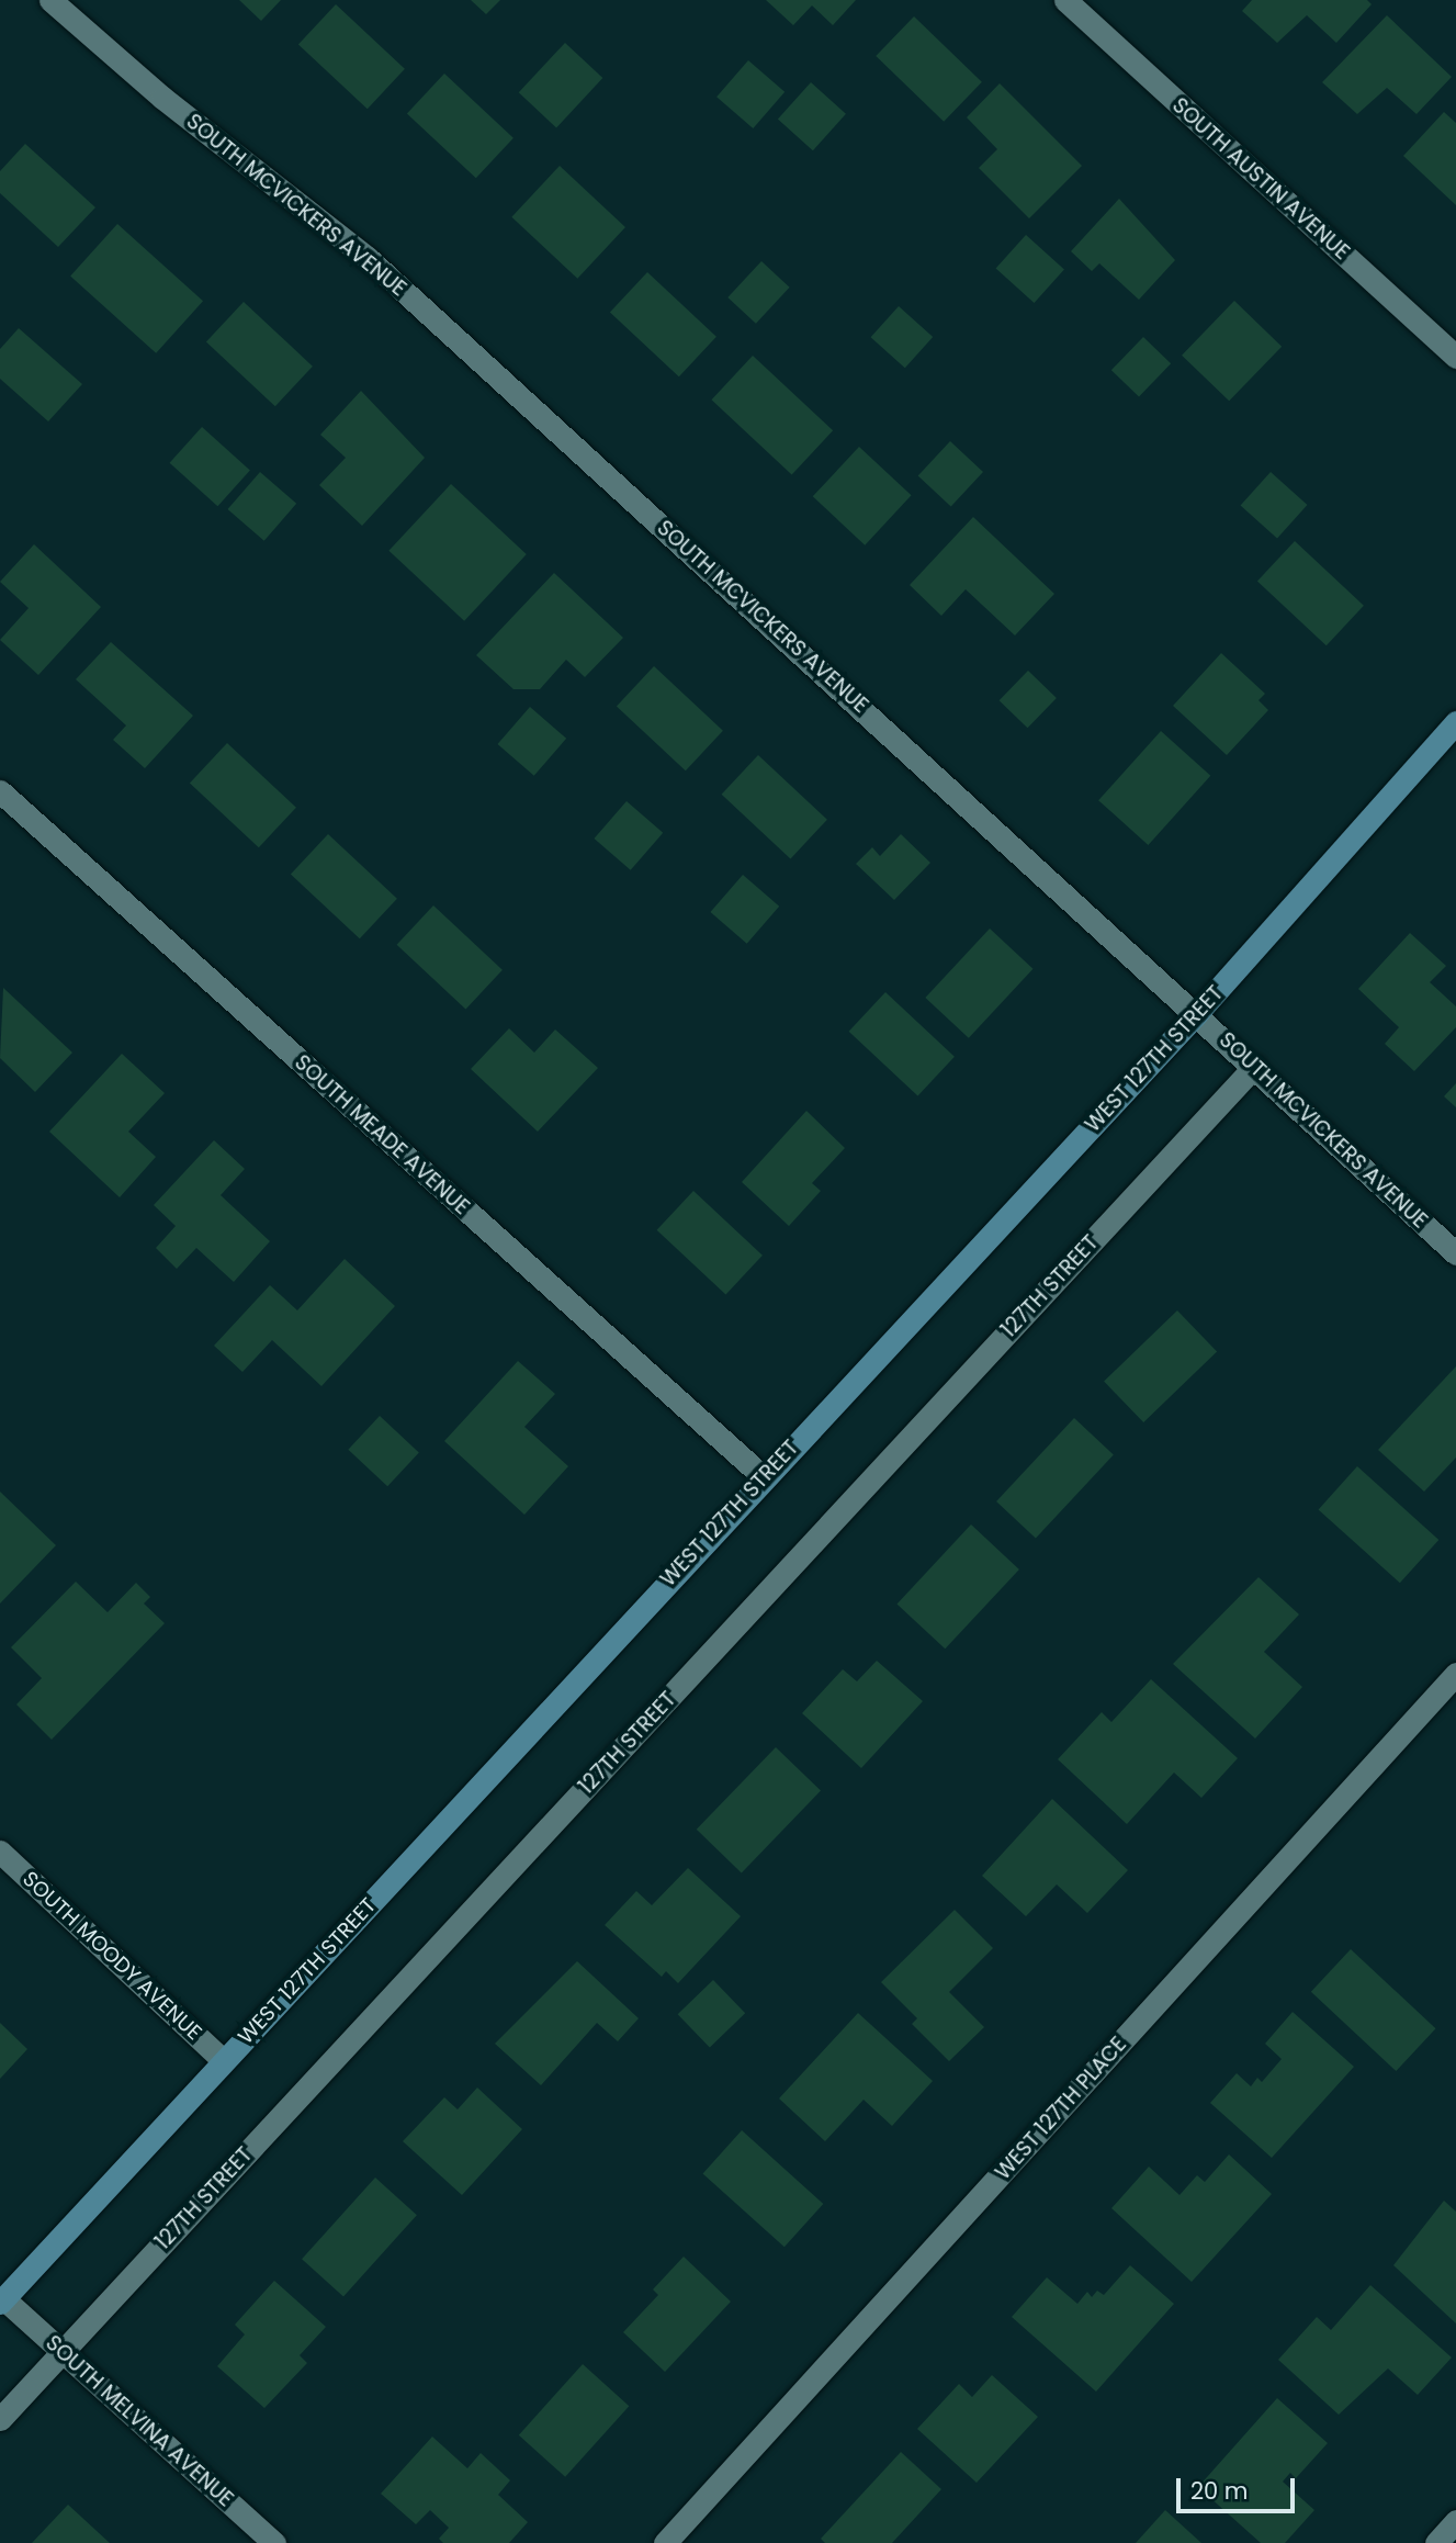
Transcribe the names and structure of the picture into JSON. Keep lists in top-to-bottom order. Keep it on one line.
{"streets":{"main road":["WEST 127TH STREET"],"street":["SOUTH AUSTIN AVENUE","SOUTH MCVICKERS AVENUE","SOUTH MEADE AVENUE","127TH STREET","SOUTH MOODY AVENUE","WEST 127TH PLACE","SOUTH MELVINA AVENUE"]},"crossings":[["SOUTH MCVICKERS AVENUE","WEST 127TH STREET"],["SOUTH MCVICKERS AVENUE","127TH STREET"],["WEST 127TH STREET","SOUTH MEADE AVENUE"],["WEST 127TH STREET","SOUTH MOODY AVENUE"],["WEST 127TH STREET","SOUTH MELVINA AVENUE"],["127TH STREET","SOUTH MELVINA AVENUE"]],"scale_bar":"20 m"}
